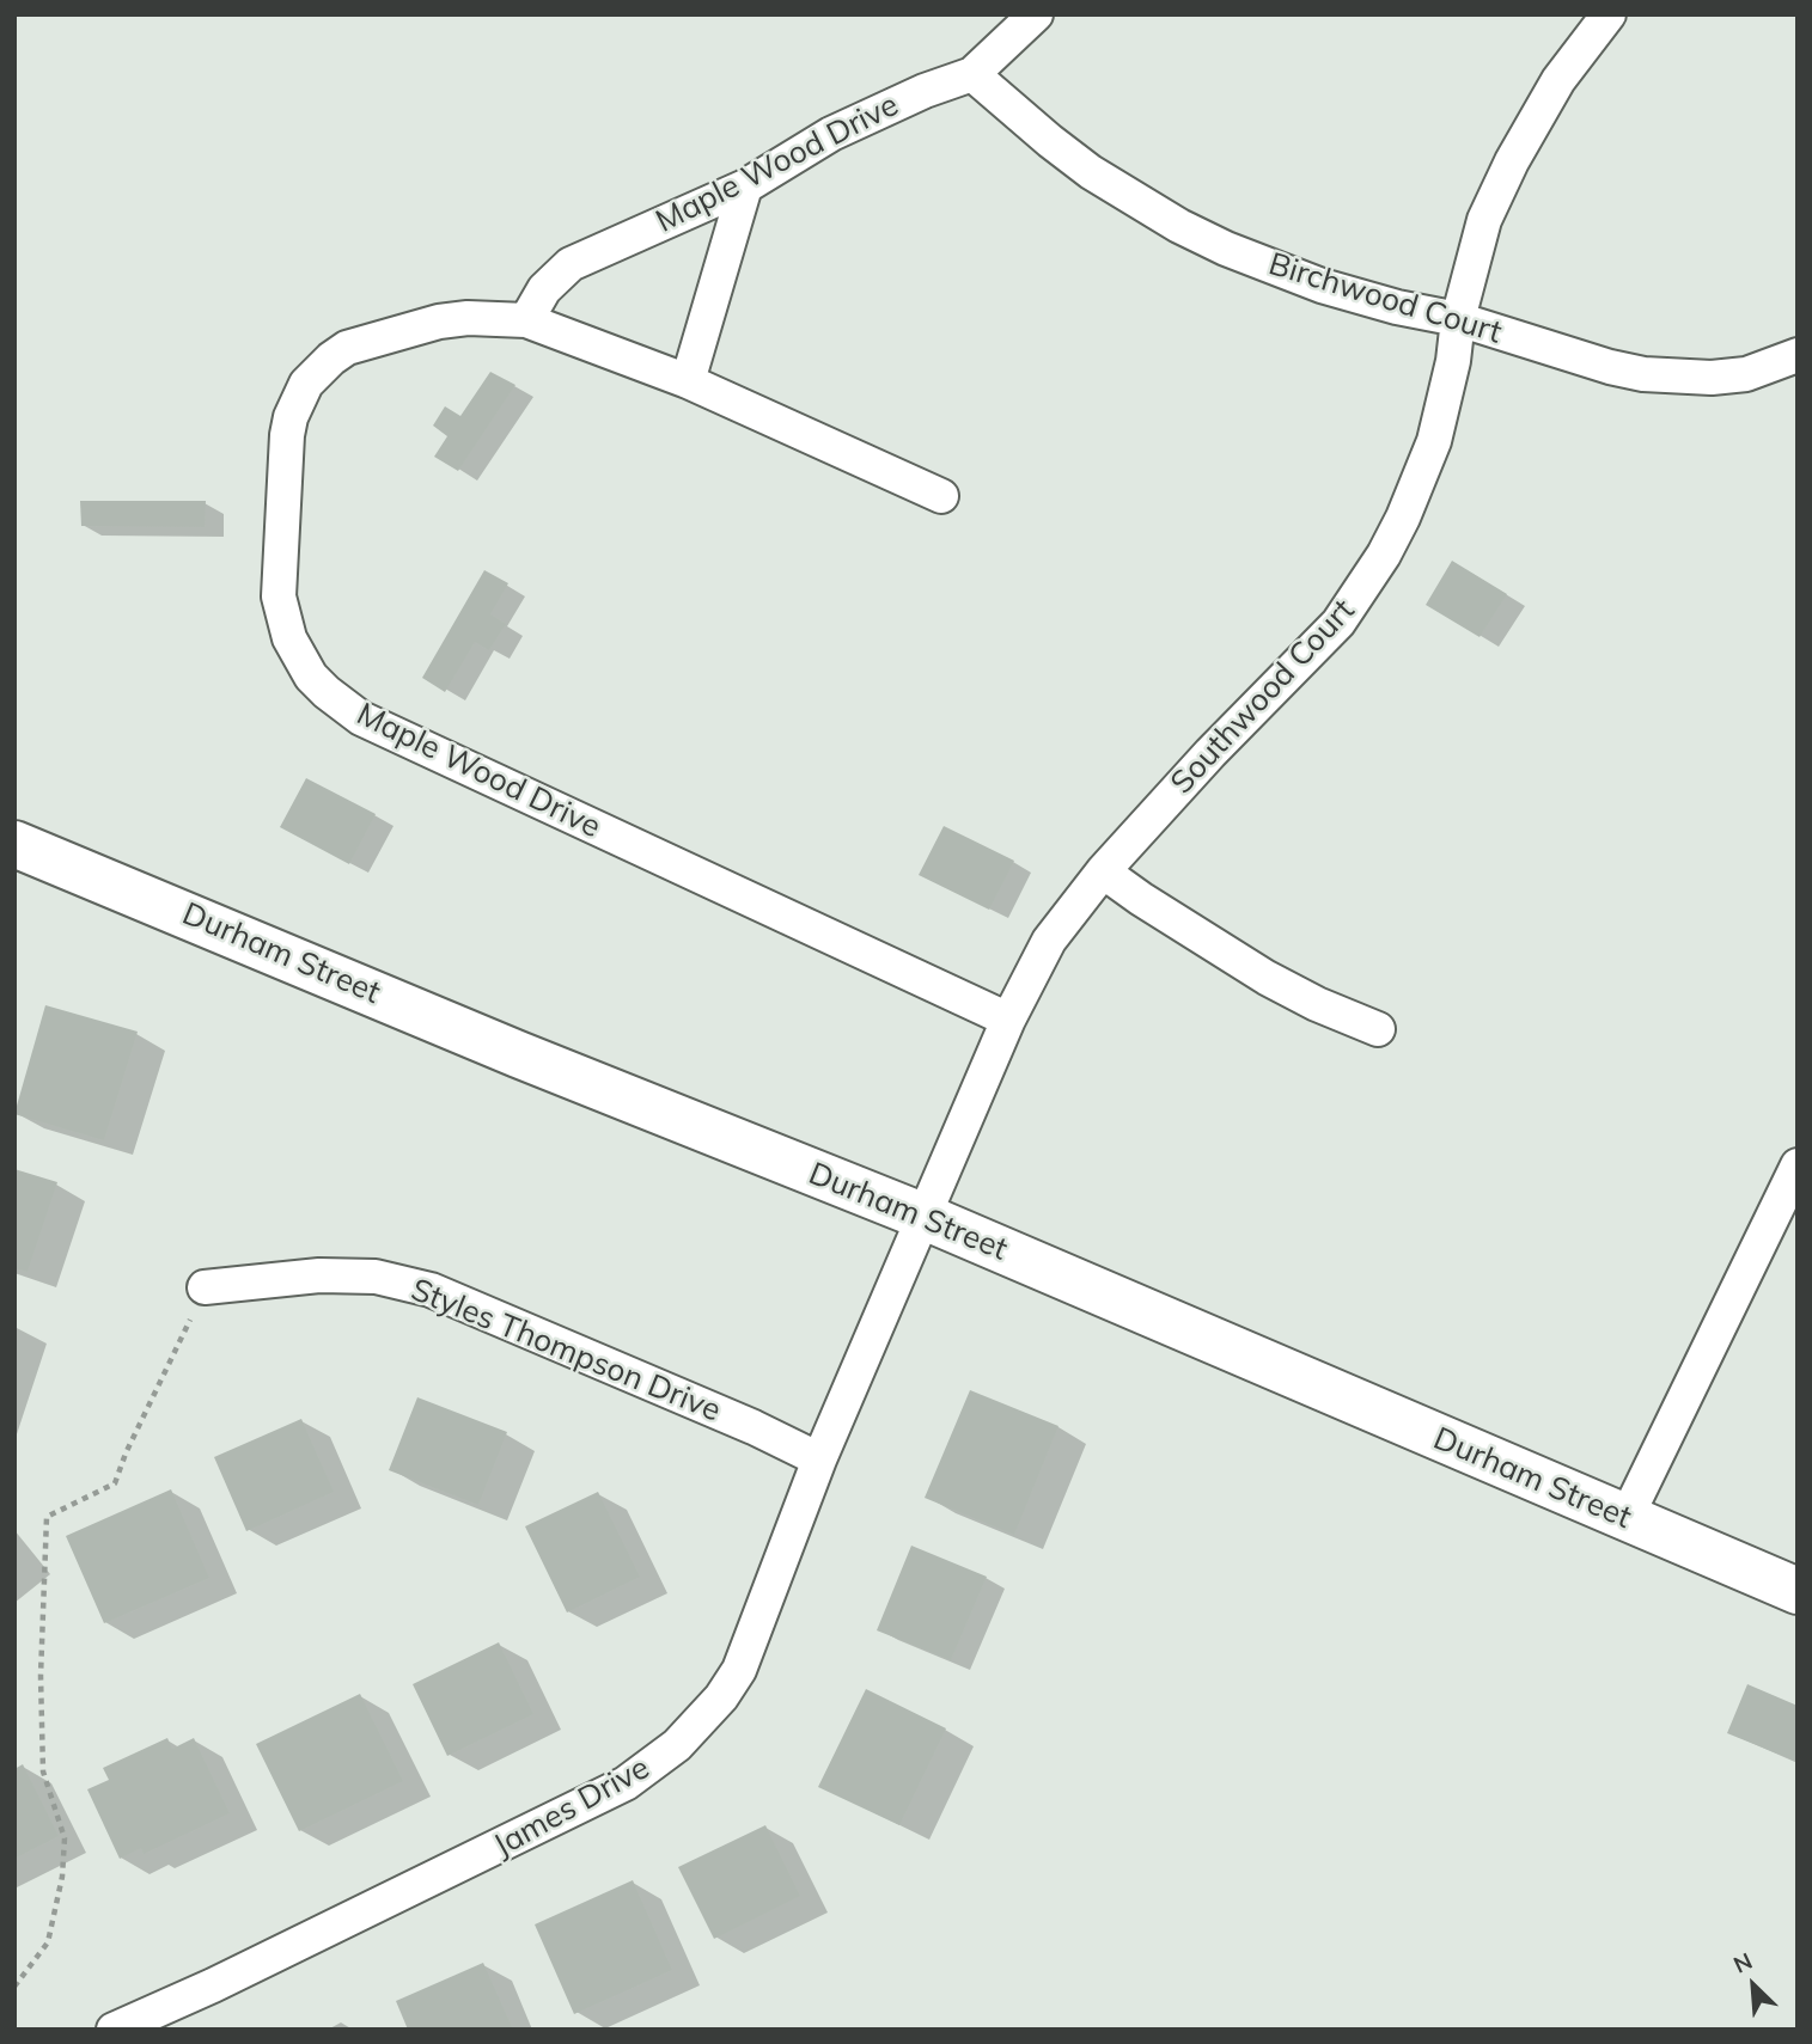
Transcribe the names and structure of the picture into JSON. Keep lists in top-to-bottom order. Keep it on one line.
{"streets":{"street":["Maple Wood Drive","Birchwood Court","Southwood Court","Durham Street","Styles Thompson Drive","James Drive"]},"crossings":[["Maple Wood Drive","Birchwood Court"],["Maple Wood Drive","Southwood Court"],["Birchwood Court","Southwood Court"],["Southwood Court","Durham Street"],["Southwood Court","James Drive"],["Durham Street","James Drive"],["Styles Thompson Drive","James Drive"]],"north":"top left"}
